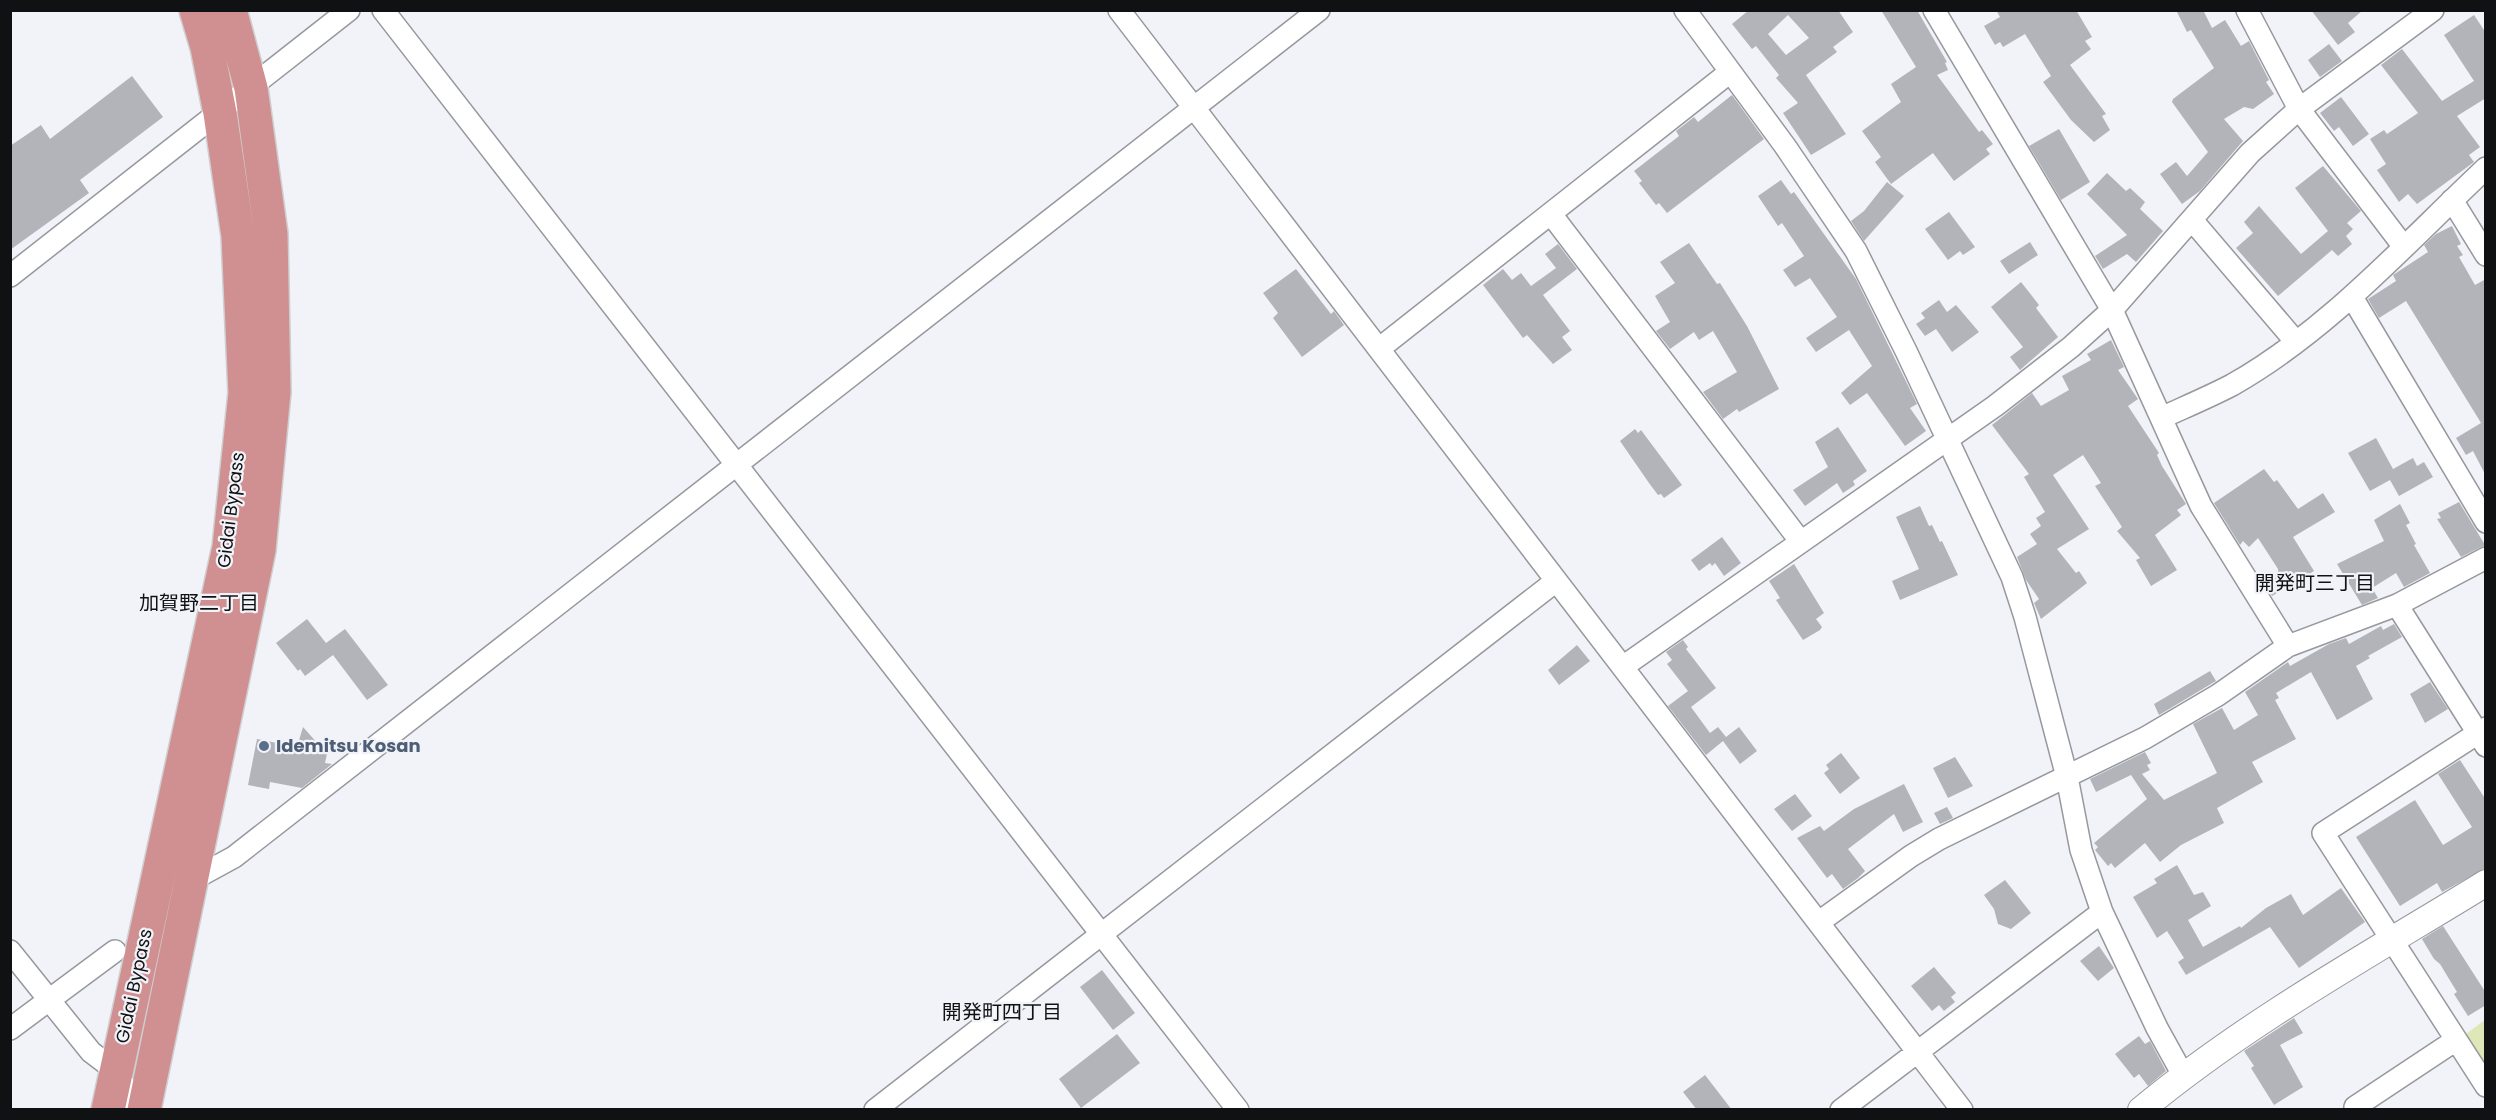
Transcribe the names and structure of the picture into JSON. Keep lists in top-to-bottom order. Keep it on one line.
{"streets":{"highway":["Gidai Bypass"]},"districts":["開発町三丁目","加賀野二丁目","開発町四丁目"],"places":["Idemitsu Kosan"]}
